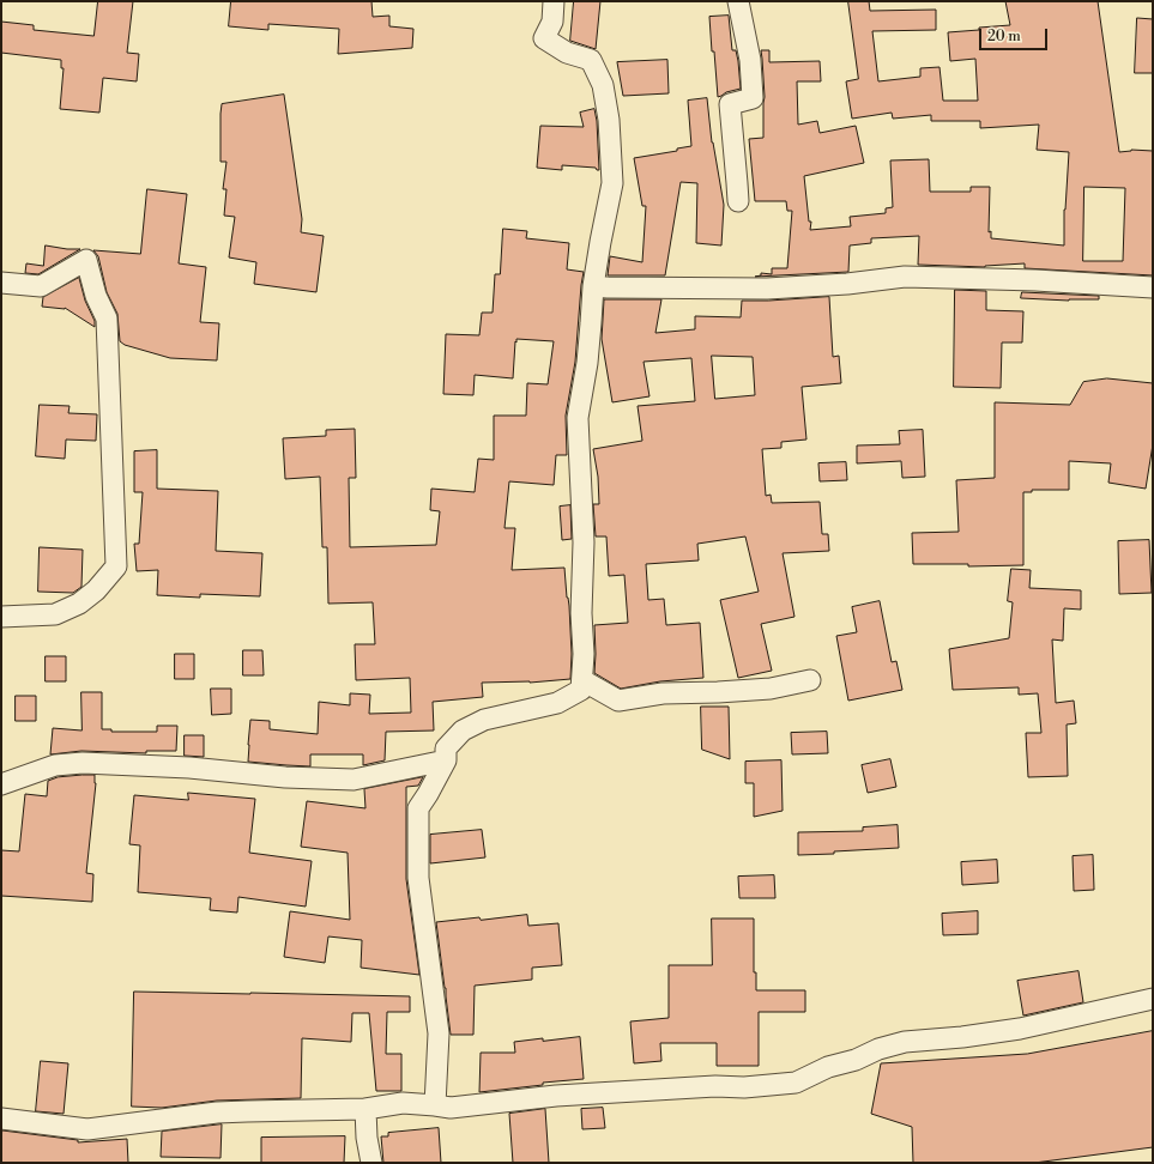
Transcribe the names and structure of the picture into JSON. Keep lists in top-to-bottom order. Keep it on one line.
{"scale_bar":"20 m"}
